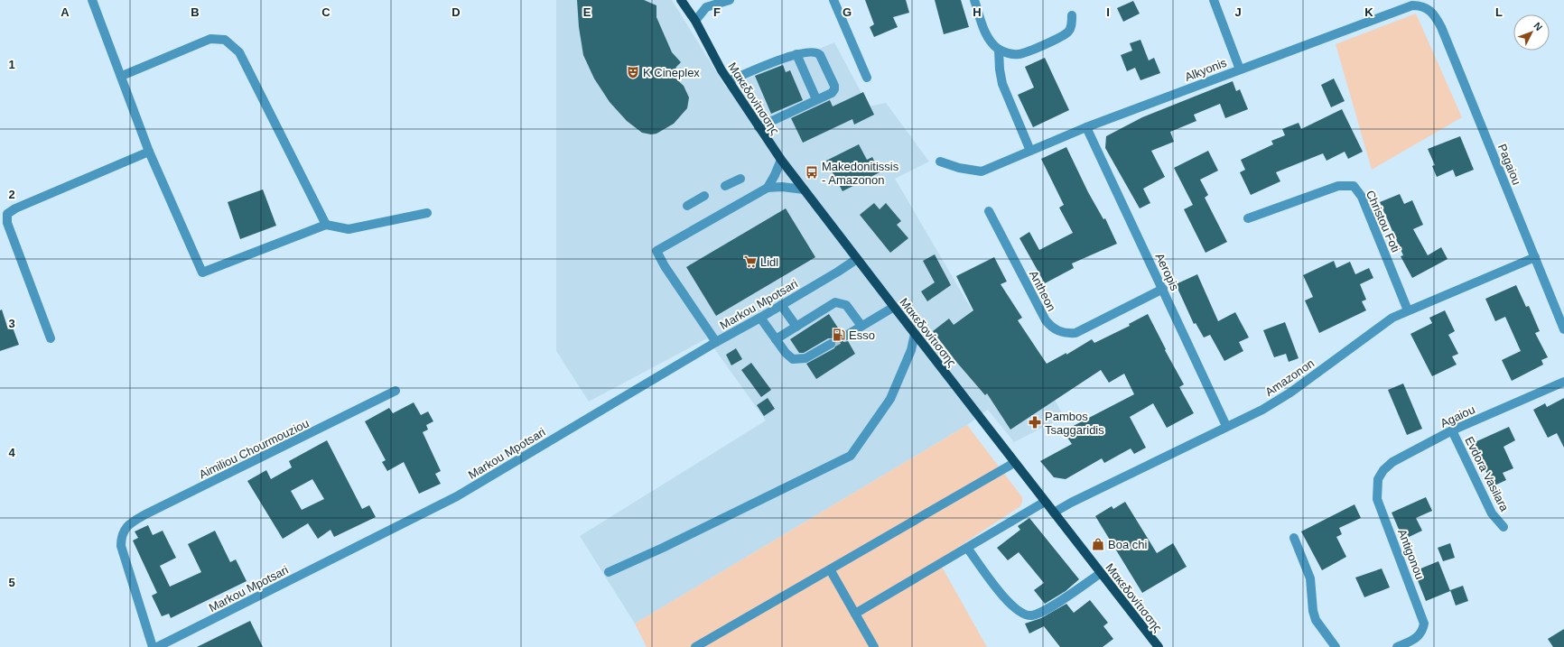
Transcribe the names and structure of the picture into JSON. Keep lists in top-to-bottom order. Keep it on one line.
{"streets":{"main road":["Μακεδονίτισσης"],"street":["Alkyonis","Pagaiou","Christou Foti","Aeropis","Antheon","Markou Mpotsari","Amazonon","Agaiou","Aimiliou Chourmouziou","Evdora Vasilara","Antigonou"]},"crossings":[["Alkyonis","Pagaiou"],["Alkyonis","Aeropis"],["Μακεδονίτισσης","Markou Mpotsari"],["Μακεδονίτισσης","Amazonon"],["Pagaiou","Amazonon"],["Christou Foti","Amazonon"],["Aeropis","Antheon"],["Aeropis","Amazonon"],["Agaiou","Evdora Vasilara"],["Agaiou","Antigonou"]],"places":{"theatre":["K Cineplex"],"bus stop":["Makedonitissis - Amazonon"],"supermarket":["Lidl"],"fuel station":["Esso"],"pharmacy":["Pambos Tsaggaridis"],"shop":["Boa chi"]},"north":"top right","grid":{"columns":["A","B","C","D","E","F","G","H","I","J","K","L"],"rows":["1","2","3","4","5"]}}
